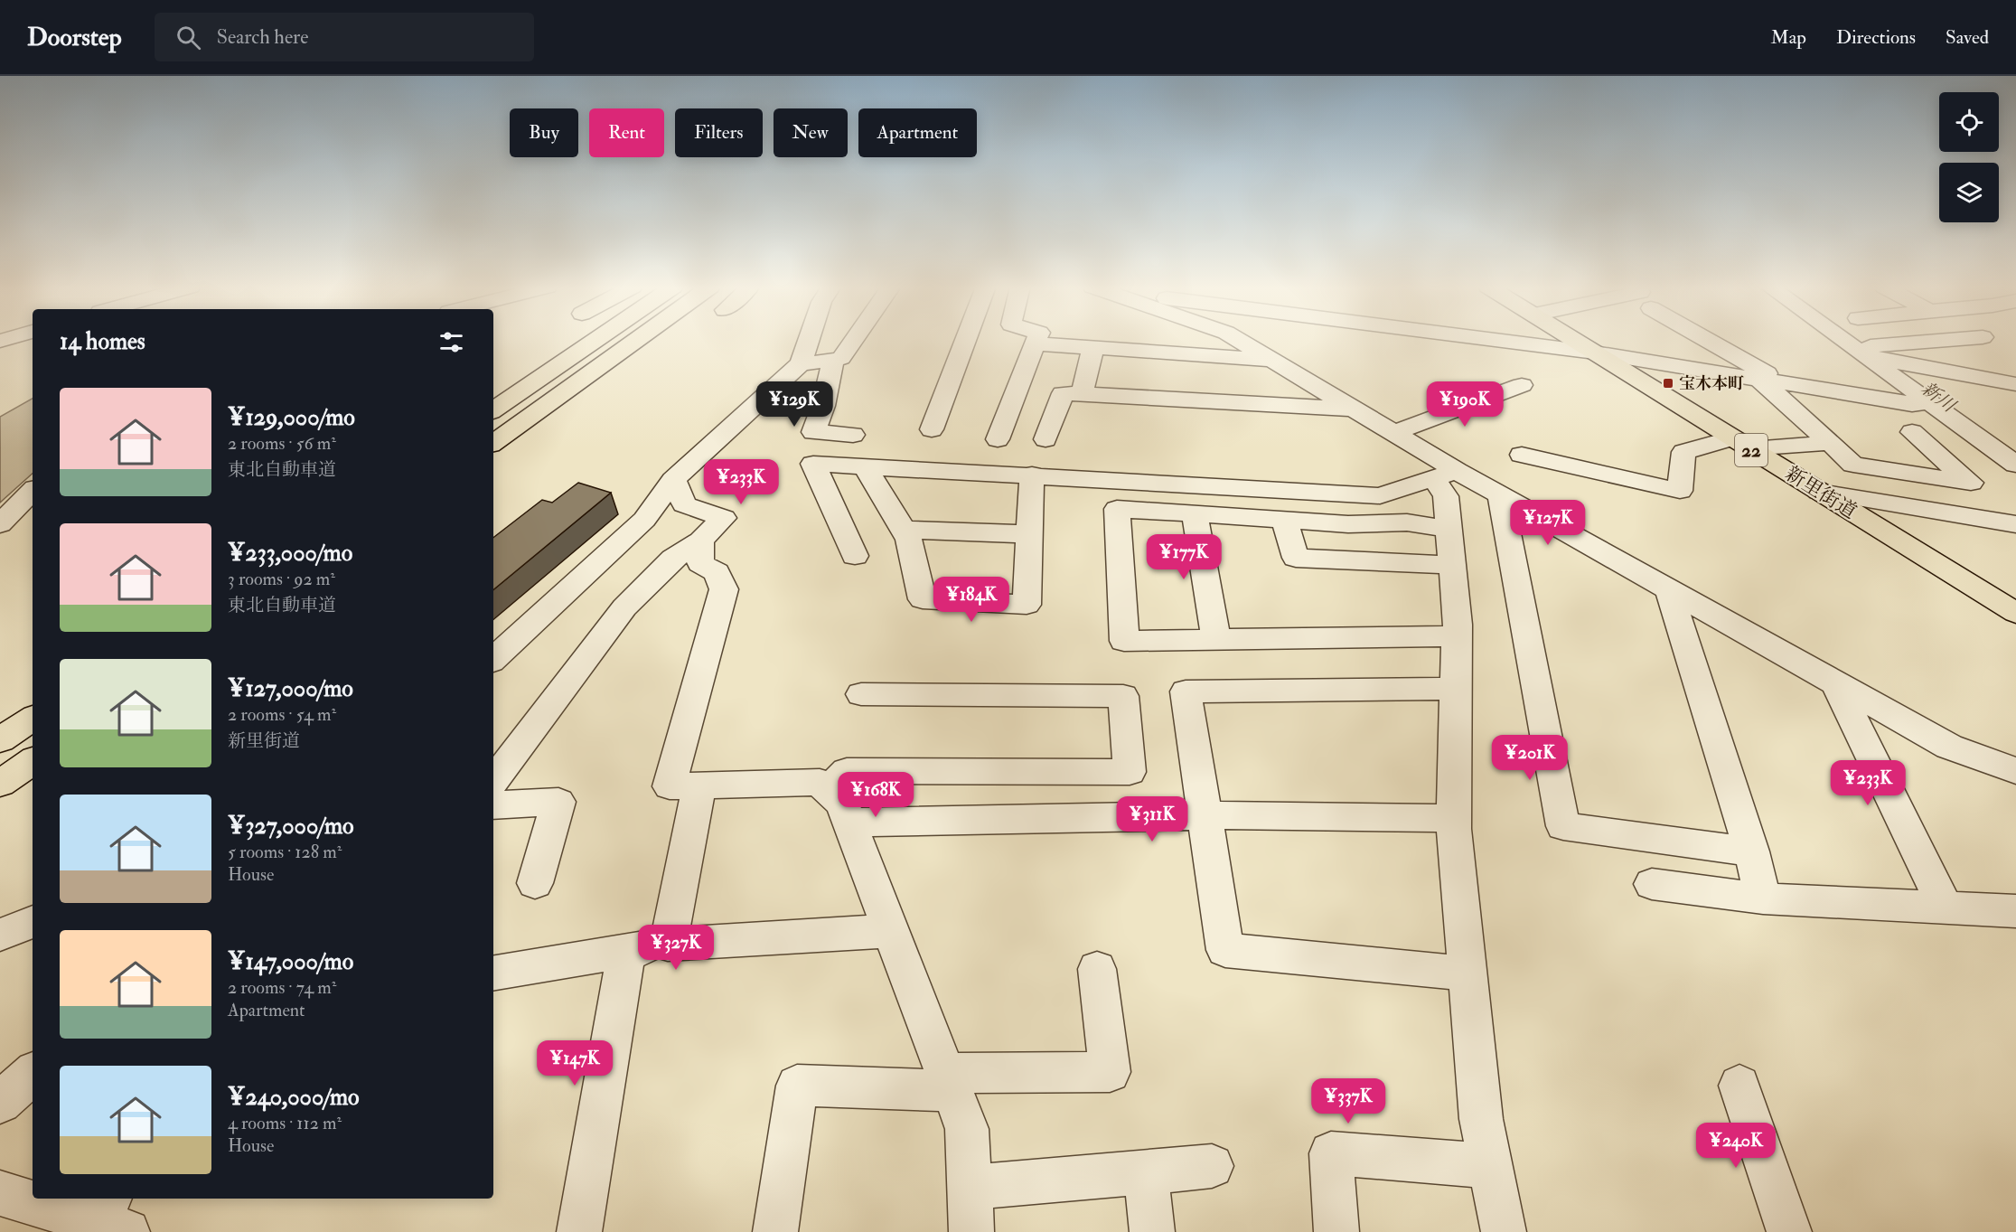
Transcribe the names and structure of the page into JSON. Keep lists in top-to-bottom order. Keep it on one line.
{"streets":{"main road":["22","新里街道"]},"water":["新川"],"places":{"transit":["宝木本町"]},"page":{"header":"Doorstep","search":"Search here","nav":["Map","Directions","Saved"],"chip":["Buy","Rent","Filters","New","Apartment"],"heading":"14 homes","list":[{"name":"¥129,000/mo","note":"2 rooms · 56 m² · 東北自動車道"},{"name":"¥233,000/mo","note":"3 rooms · 92 m² · 東北自動車道"},{"name":"¥127,000/mo","note":"2 rooms · 54 m² · 新里街道"},{"name":"¥327,000/mo","note":"5 rooms · 128 m² · House"},{"name":"¥147,000/mo","note":"2 rooms · 74 m² · Apartment"},{"name":"¥240,000/mo","note":"4 rooms · 112 m² · House"}],"price":["¥129K","¥190K","¥233K","¥127K","¥177K","¥184K","¥201K","¥233K","¥168K","¥311K","¥327K","¥147K","¥337K","¥240K"]}}
